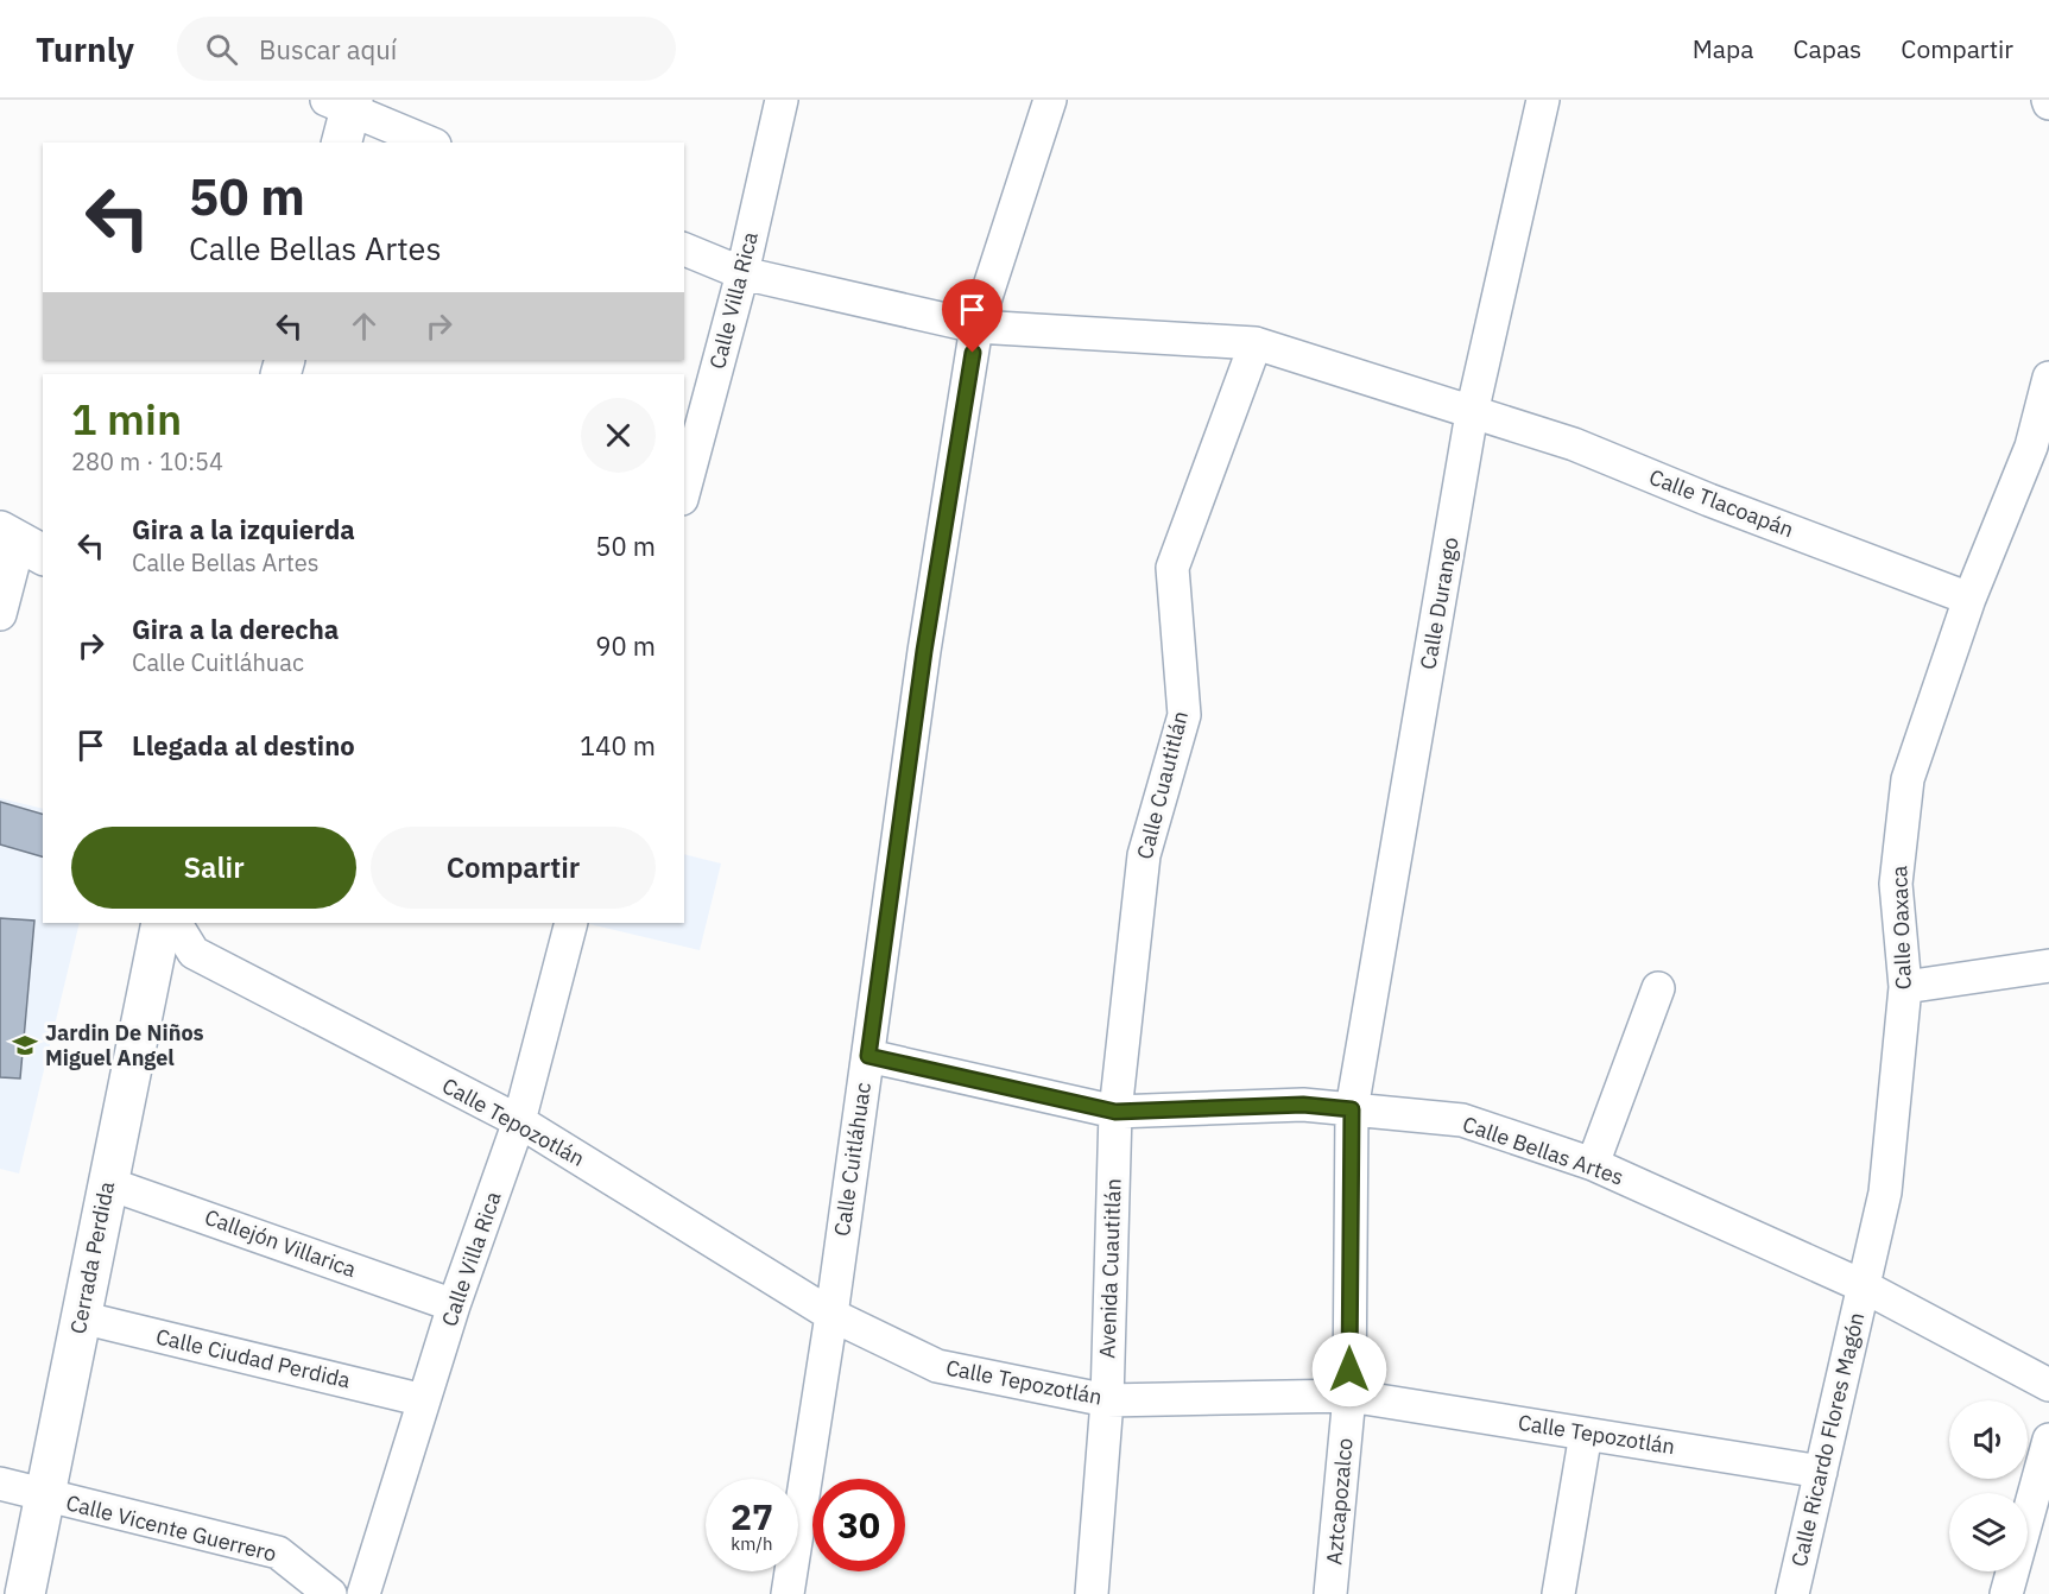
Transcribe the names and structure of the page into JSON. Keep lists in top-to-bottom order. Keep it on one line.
{"streets":{"street":["Calle Villa Rica","Calle Tlacoapán","Calle Durango","Calle Cuautitlán","Calle Oaxaca","Calle Tepozotlán","Calle Bellas Artes","Calle Cuitláhuac","Callejón Villarica","Cerrada Perdida","Avenida Cuautitlán","Calle Ciudad Perdida","Calle Ricardo Flores Magón","Aztcapozalco","Calle Vicente Guerrero"]},"crossings":[["Calle Villa Rica","Calle Tlacoapán"],["Calle Villa Rica","Calle Tepozotlán"],["Calle Villa Rica","Callejón Villarica"],["Calle Villa Rica","Calle Ciudad Perdida"],["Calle Tlacoapán","Calle Durango"],["Calle Tlacoapán","Calle Cuautitlán"],["Calle Tlacoapán","Calle Oaxaca"],["Calle Tlacoapán","Calle Cuitláhuac"],["Calle Durango","Calle Bellas Artes"],["Calle Durango","Aztcapozalco"],["Calle Cuautitlán","Calle Bellas Artes"],["Calle Cuautitlán","Avenida Cuautitlán"],["Calle Oaxaca","Calle Bellas Artes"],["Calle Oaxaca","Calle Ricardo Flores Magón"],["Calle Tepozotlán","Calle Cuitláhuac"],["Calle Tepozotlán","Avenida Cuautitlán"],["Calle Tepozotlán","Calle Ricardo Flores Magón"],["Calle Tepozotlán","Aztcapozalco"],["Calle Bellas Artes","Calle Cuitláhuac"],["Calle Bellas Artes","Avenida Cuautitlán"],["Calle Bellas Artes","Calle Ricardo Flores Magón"],["Calle Bellas Artes","Aztcapozalco"],["Callejón Villarica","Cerrada Perdida"],["Cerrada Perdida","Calle Ciudad Perdida"],["Cerrada Perdida","Calle Vicente Guerrero"]],"places":{"school or university":["Jardin De Niños Miguel Angel"]},"page":{"header":"Turnly","search":"Buscar aquí","nav":["Mapa","Capas","Compartir"],"turn":["50 m","Calle Bellas Artes"],"heading":["1 min","280 m · 10:54"],"list":[{"name":"Gira a la izquierda","note":"Calle Bellas Artes","value":"50 m"},{"name":"Gira a la derecha","note":"Calle Cuitláhuac","value":"90 m"},{"name":"Llegada al destino","value":"140 m"}],"buttons":["Salir","Compartir"],"speed":"27 km/h","limit":"30"}}
